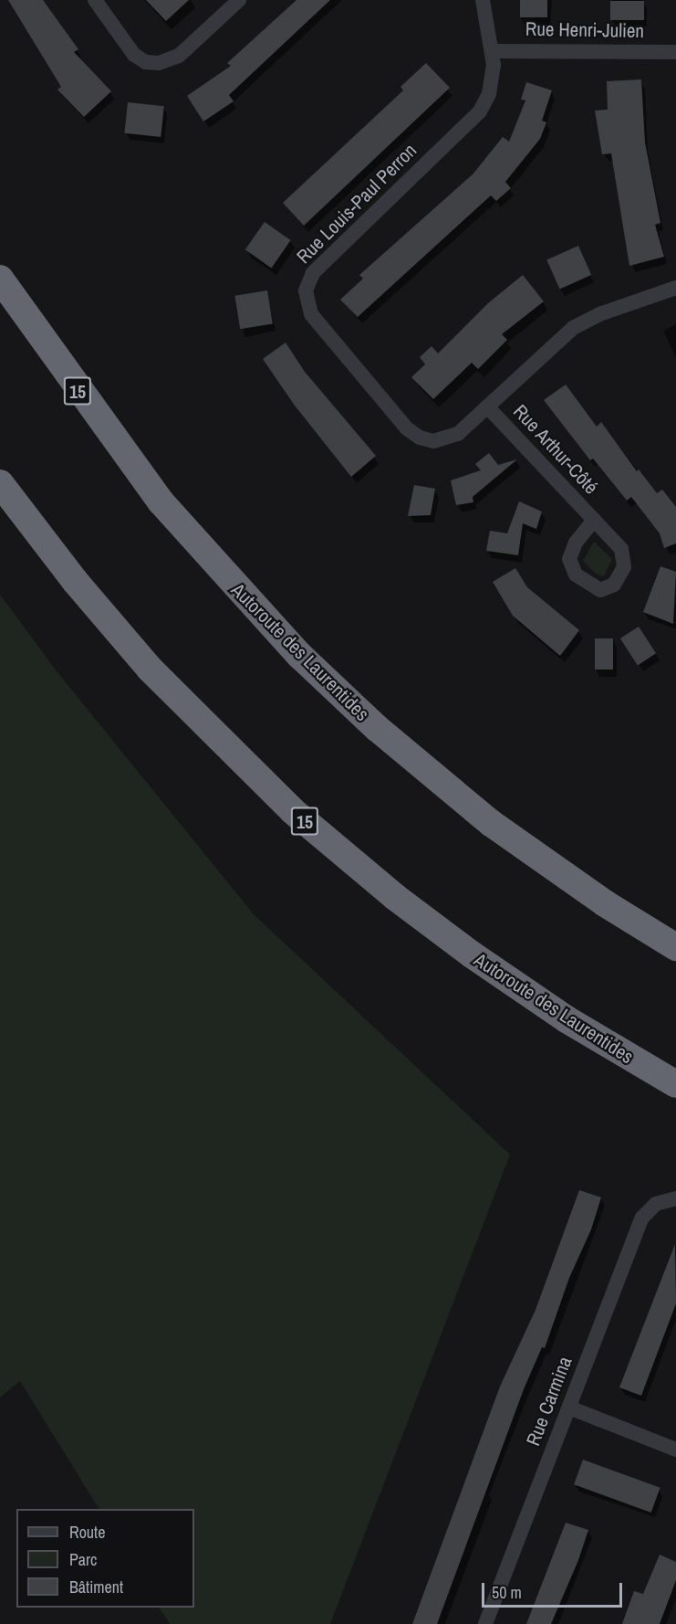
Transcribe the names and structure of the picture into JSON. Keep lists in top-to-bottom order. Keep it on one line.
{"streets":{"highway":["15","Autoroute des Laurentides"],"street":["Rue Henri-Julien","Rue Louis-Paul Perron","Rue Arthur-Côté","Rue Carmina"]},"crossings":[["Rue Henri-Julien","Rue Louis-Paul Perron"],["Rue Louis-Paul Perron","Rue Arthur-Côté"]],"legend":["Route","Parc","Bâtiment"],"scale_bar":"50 m"}
